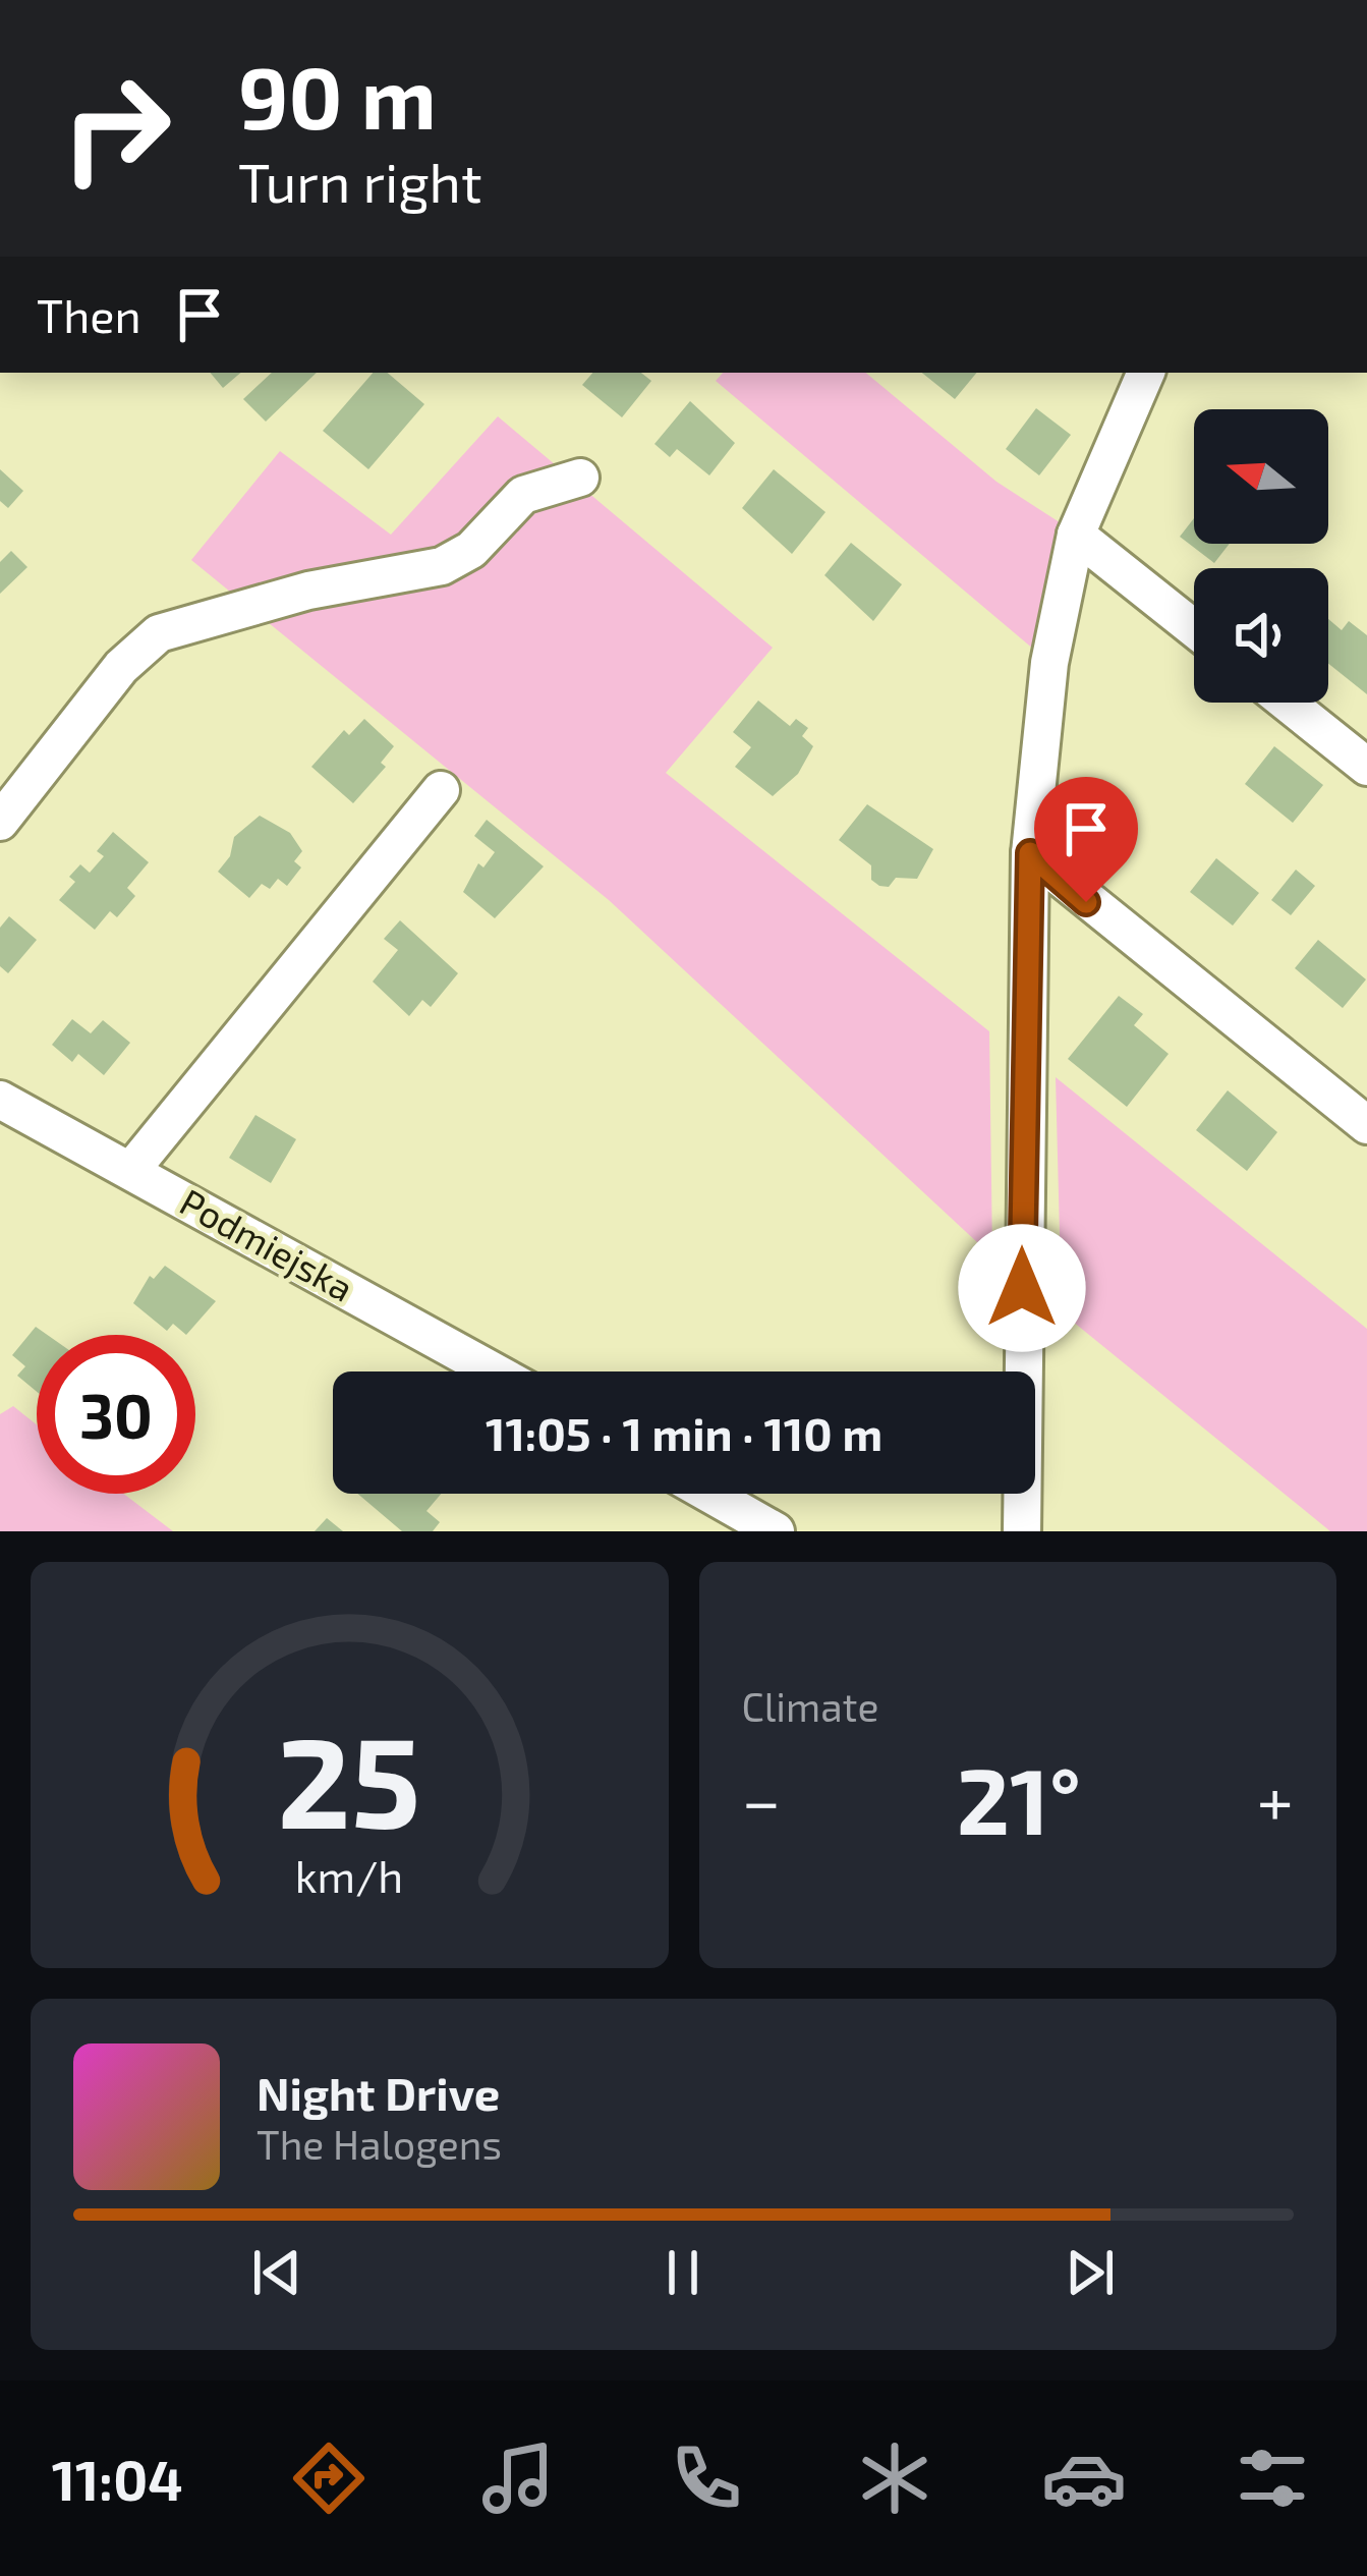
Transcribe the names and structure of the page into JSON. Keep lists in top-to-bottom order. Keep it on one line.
{"streets":{"street":["Podmiejska"]},"north":"left","page":{"turn":["90 m","Turn right"],"then":"Then","limit":"30","trip":"11:05 · 1 min · 110 m","tile":"Climate","heat":["−","21°","+"],"song":["Night Drive","The Halogens"],"tabs":"11:04","gauge":["25","km/h"]}}
